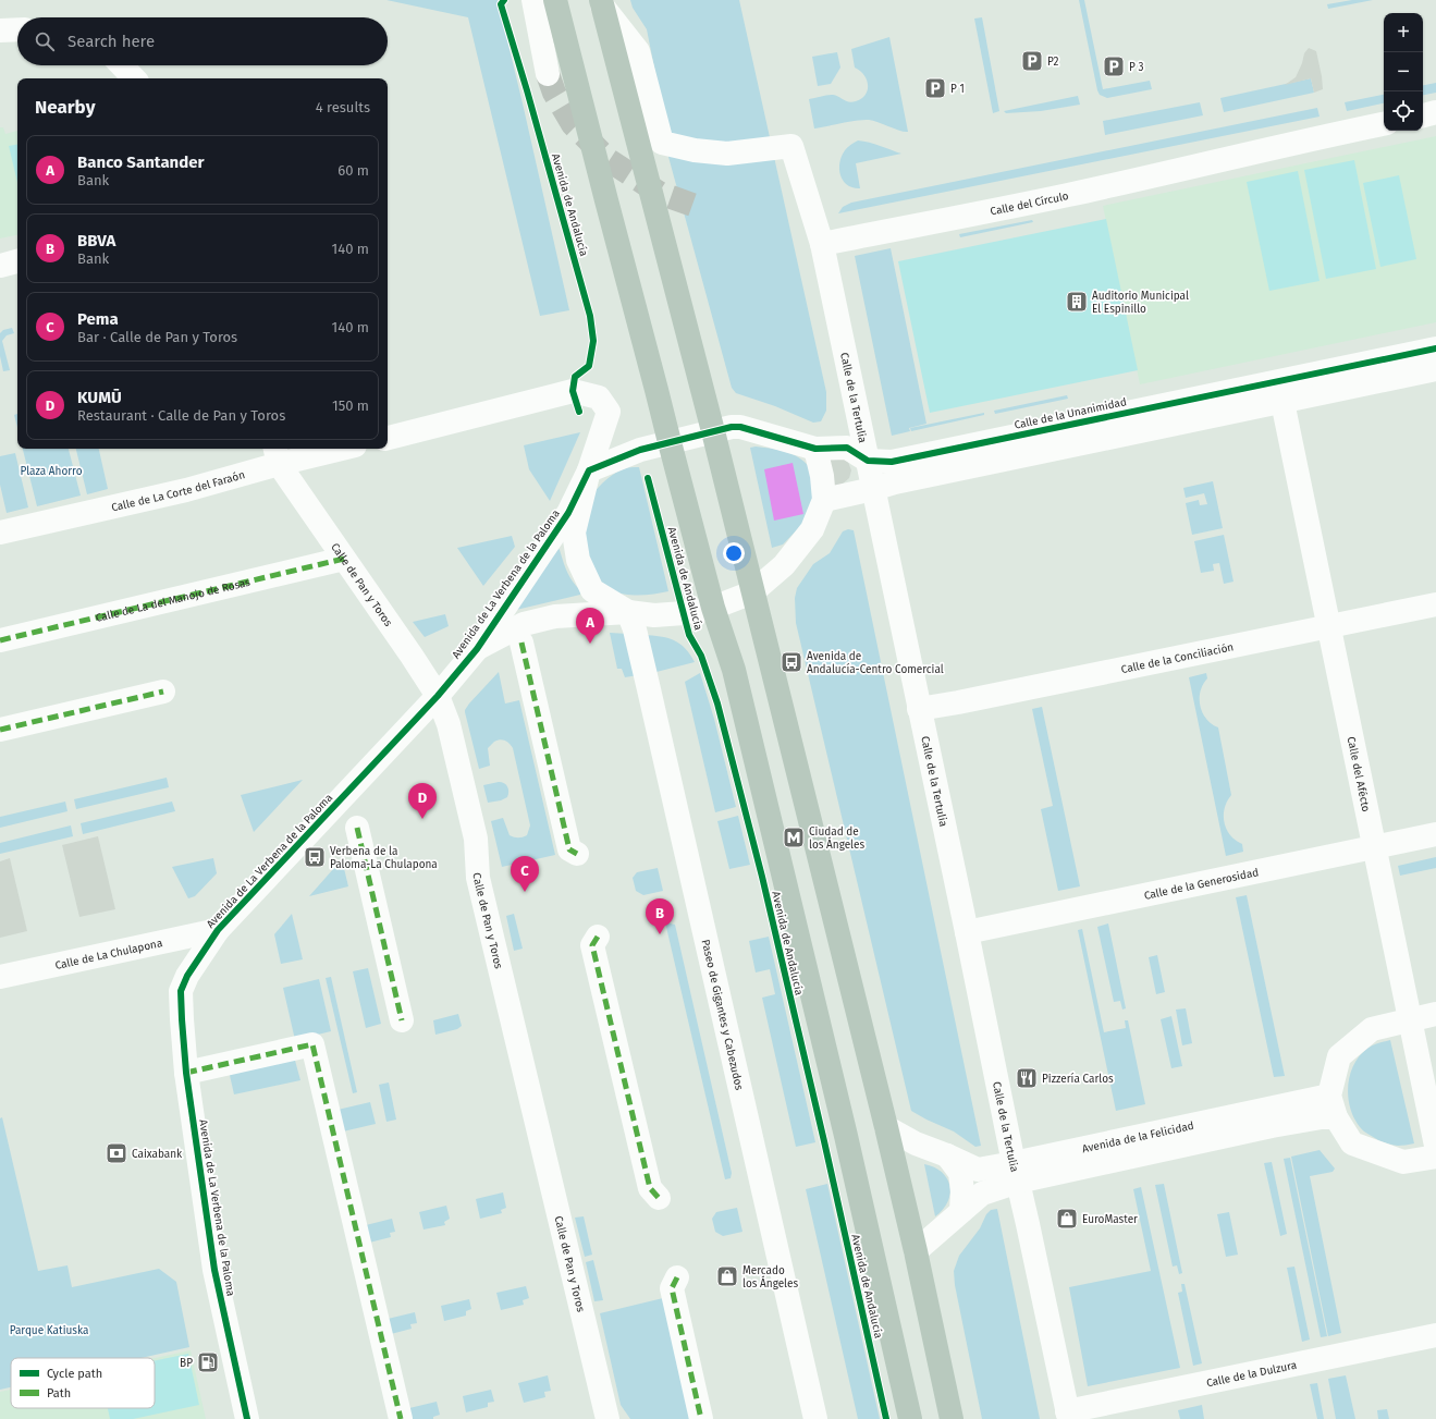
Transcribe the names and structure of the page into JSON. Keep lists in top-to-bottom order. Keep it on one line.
{"streets":{"main road":["Avenida de Andalucía"],"street":["Calle del Círculo","Calle de la Tertulia","Calle de la Unanimidad","Calle de La Corte del Faraón","Calle de Pan y Toros","Avenida de La Verbena de la Paloma","Calle de La del Manojo de Rosas","Calle de la Conciliación","Calle del Afécto","Calle de la Generosidad","Calle de La Chulapona","Paseo de Gigantes y Cabezudos","Avenida de la Felicidad","Calle de la Dulzura"]},"crossings":[["Calle del Círculo","Calle de la Tertulia"],["Avenida de Andalucía","Avenida de La Verbena de la Paloma"],["Calle de la Tertulia","Calle de la Unanimidad"],["Calle de la Tertulia","Calle de la Conciliación"],["Calle de la Tertulia","Calle de la Generosidad"],["Calle de la Tertulia","Avenida de la Felicidad"],["Calle de la Tertulia","Calle de la Dulzura"],["Calle de La Corte del Faraón","Calle de Pan y Toros"],["Calle de Pan y Toros","Avenida de La Verbena de la Paloma"],["Calle de Pan y Toros","Calle de La del Manojo de Rosas"],["Avenida de La Verbena de la Paloma","Calle de La Chulapona"],["Avenida de La Verbena de la Paloma","Paseo de Gigantes y Cabezudos"],["Calle de la Conciliación","Calle del Afécto"],["Calle del Afécto","Calle de la Generosidad"]],"parks":["Plaza Ahorro","Parque Katiuska"],"places":{"parking":["P2","P 3","P 1"],"building":["Auditorio Municipal El Espinillo"],"bus stop":["Avenida de Andalucía-Centro Comercial","Verbena de la Paloma-La Chulapona"],"metro station":["Ciudad de los Ángeles"],"restaurant":["Pizzería Carlos"],"bank":["Caixabank"],"shop":["EuroMaster","Mercado los Ángeles"],"fuel station":["BP"]},"legend":["Cycle path","Path"],"page":{"map_buttons":["+","−"],"search":"Search here","heading":["Nearby","4 results"],"list":[{"mark":"A","name":"Banco Santander","note":"Bank","value":"60 m"},{"mark":"B","name":"BBVA","note":"Bank","value":"140 m"},{"mark":"C","name":"Pema","note":"Bar · Calle de Pan y Toros","value":"140 m"},{"mark":"D","name":"KUMŪ","note":"Restaurant · Calle de Pan y Toros","value":"150 m"}],"pins":["A","D","C","B"]}}
